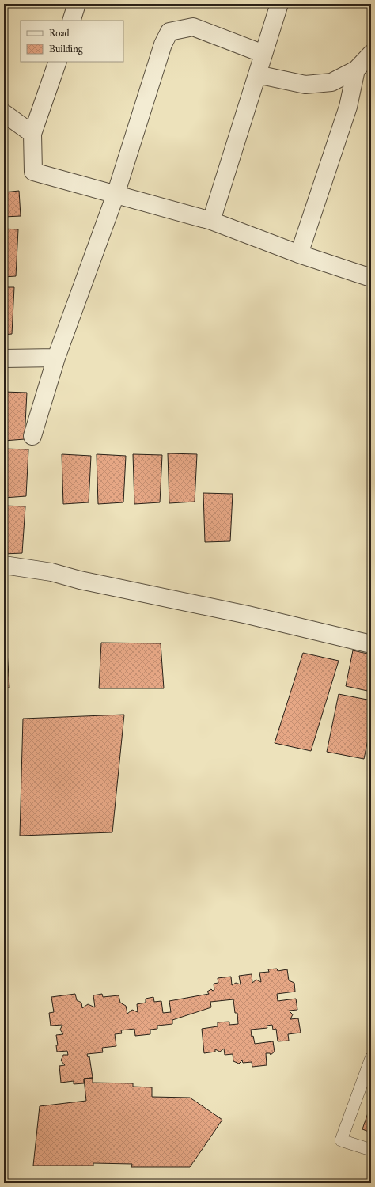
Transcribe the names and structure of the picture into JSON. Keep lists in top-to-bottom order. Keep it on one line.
{"legend":["Road","Building"]}
